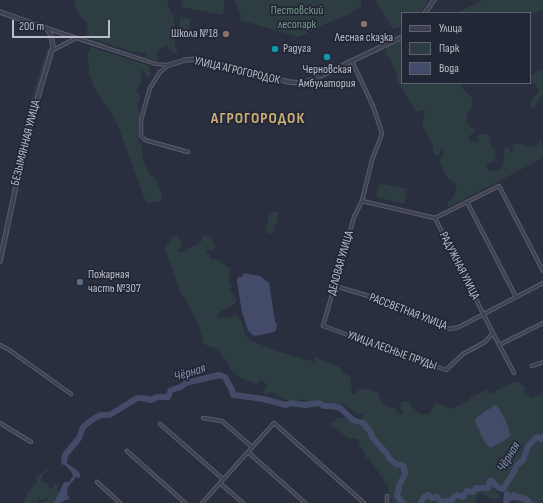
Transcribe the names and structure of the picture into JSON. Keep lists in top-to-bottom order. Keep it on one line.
{"streets":{"street":["УЛИЦА АГРОГОРОДОК","БЕЗЫМЯННАЯ УЛИЦА","ДЕЛОВАЯ УЛИЦА","РАДУЖНАЯ УЛИЦА","РАССВЕТНАЯ УЛИЦА","УЛИЦА ЛЕСНЫЕ ПРУДЫ"]},"crossings":[["УЛИЦА АГРОГОРОДОК","ДЕЛОВАЯ УЛИЦА"],["ДЕЛОВАЯ УЛИЦА","РАССВЕТНАЯ УЛИЦА"],["ДЕЛОВАЯ УЛИЦА","УЛИЦА ЛЕСНЫЕ ПРУДЫ"],["РАДУЖНАЯ УЛИЦА","РАССВЕТНАЯ УЛИЦА"],["РАДУЖНАЯ УЛИЦА","УЛИЦА ЛЕСНЫЕ ПРУДЫ"]],"districts":["АГРОГОРОДОК"],"water":["Чёрная"],"parks":["Пестовский лесопарк"],"places":["Лесная сказка","Школа №18","Радуга","Черновская Амбулатория","Пожарная часть №307"],"legend":["Улица","Парк","Вода"],"scale_bar":"200 m"}
